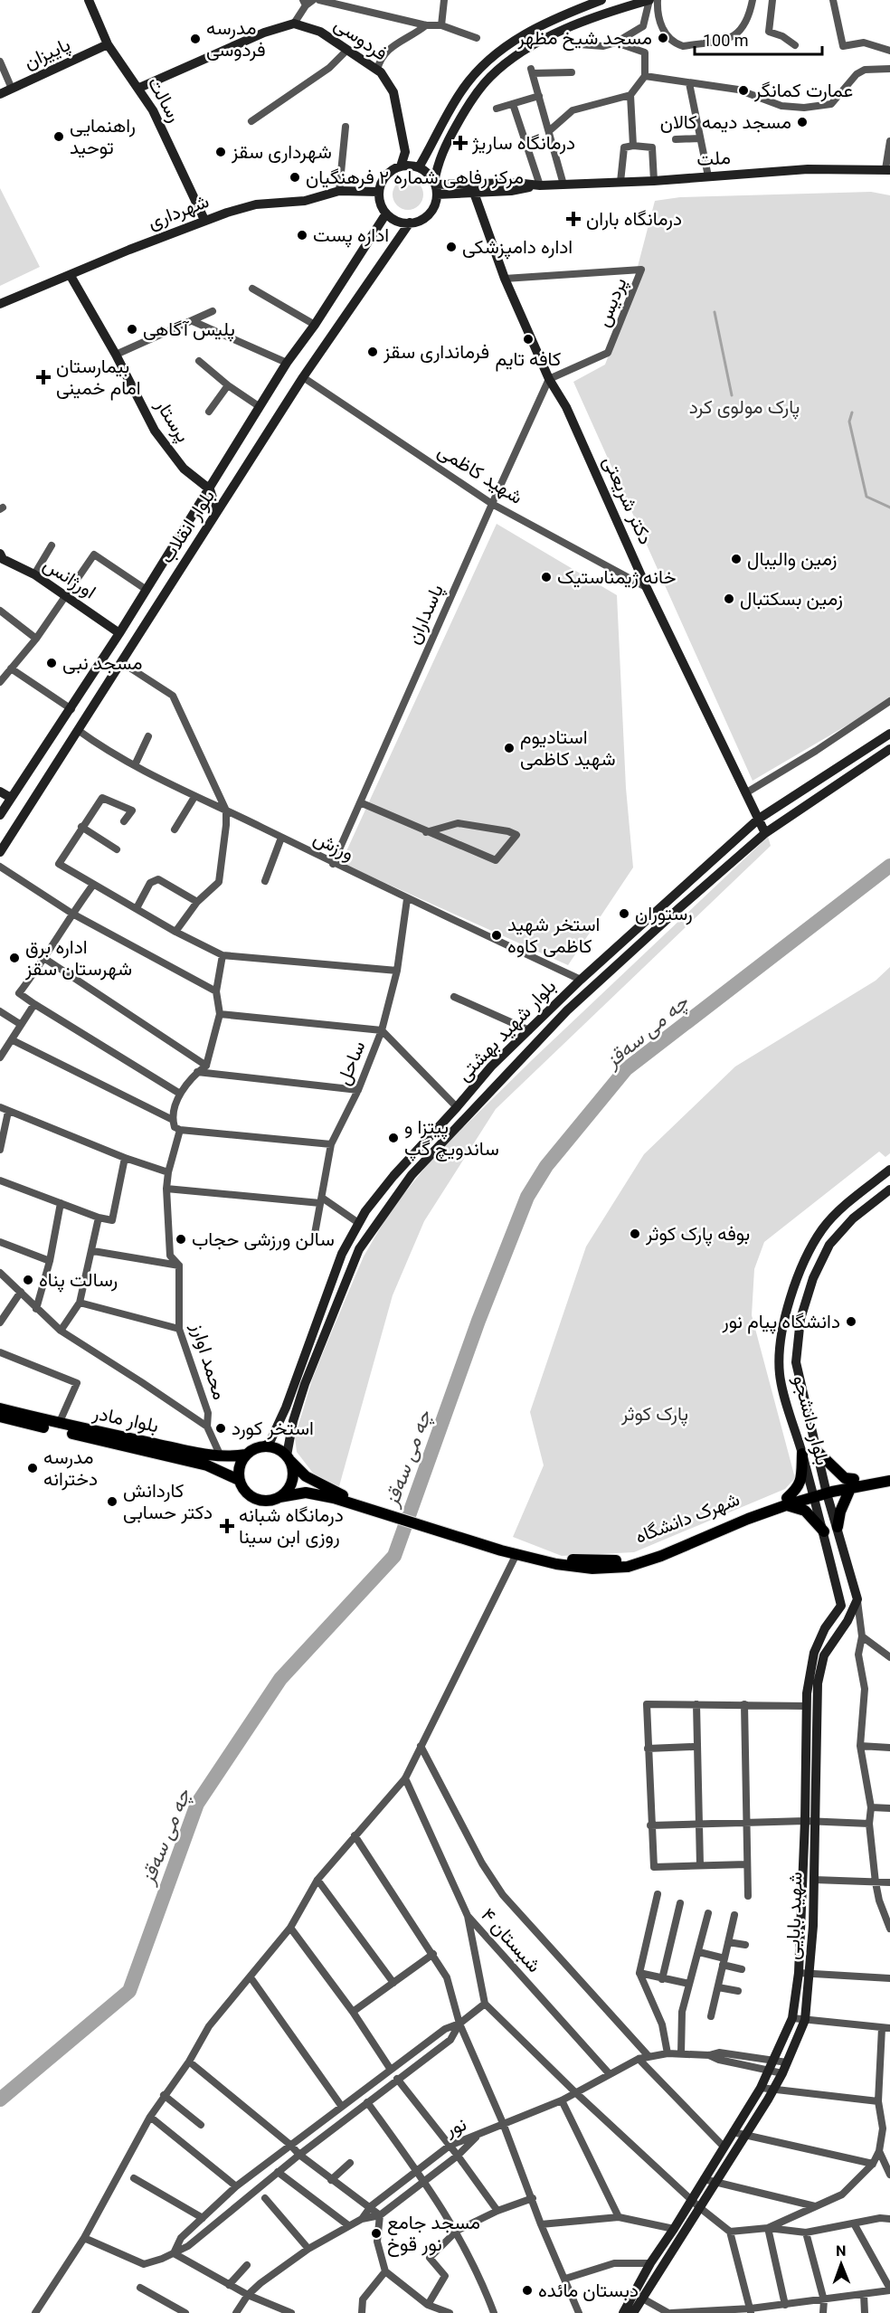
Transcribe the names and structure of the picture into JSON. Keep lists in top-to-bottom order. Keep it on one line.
{"streets":{"main road":["فردوسی","پاییزان","رسالت","ملت","شهرداری","پرستار","دکتر شریعتی","بلوار انقلاب","اورژانس","بلوار شهید بهشتی","بلوار مادر","بلوار دانشجو","شهرک دانشگاه","شهید بابایی"],"street":["پردیس","شهید کاظمی","پاسداران","ورزش","ساحل","محمد اوارز","شبستان ۴","نور"]},"crossings":[["فردوسی","ملت"],["فردوسی","شهرداری"],["فردوسی","بلوار انقلاب"],["پاییزان","رسالت"],["رسالت","شهرداری"],["ملت","شهرداری"],["ملت","دکتر شریعتی"],["ملت","بلوار انقلاب"],["شهرداری","پرستار"],["شهرداری","بلوار انقلاب"],["پردیس","دکتر شریعتی"],["پردیس","پاسداران"],["پرستار","بلوار انقلاب"],["شهید کاظمی","دکتر شریعتی"],["شهید کاظمی","بلوار انقلاب"],["شهید کاظمی","پاسداران"],["دکتر شریعتی","پاسداران"],["دکتر شریعتی","بلوار شهید بهشتی"],["بلوار انقلاب","اورژانس"],["بلوار انقلاب","ورزش"],["پاسداران","ورزش"],["ورزش","بلوار شهید بهشتی"],["ورزش","ساحل"],["بلوار شهید بهشتی","بلوار مادر"],["بلوار دانشجو","شهید بابایی"]],"water":["چە می سەقز"],"parks":["پارک مولوی کرد","پارک کوثر"],"places":{"other":["مسجد شیخ مظهر","مدرسه فردوسی","عمارت کمانگر","مسجد دیمه کالان","راهنمایی توحید","شهرداری سقز","مرکز رفاهی شماره ۲ فرهنگیان","اداره پست","اداره دامپزشکی","پلیس آگاهی","کافه تایم","فرمانداری سقز","زمین والیبال","خانه ژیمناستیک","زمین بسکتبال","مسجد نبی","استادیوم شهید کاظمی","رستوران","استخر شهید کاظمی کاوه","اداره برق شهرستان سقز","پیتزا و ساندویچ گپ","بوفه پارک کوثر","سالن ورزشی حجاب","رسالت پناه","دانشگاه پیام نور","استخر کورد","مدرسه دخترانه","کاردانش دکتر حسابی","مسجد جامع نور قوخ","دبستان مائده"],"health":["درمانگاه ساریژ","درمانگاه باران","بیمارستان امام خمینی","درمانگاه شبانه روزی ابن سینا"]},"scale_bar":"100 m","north":"top"}
